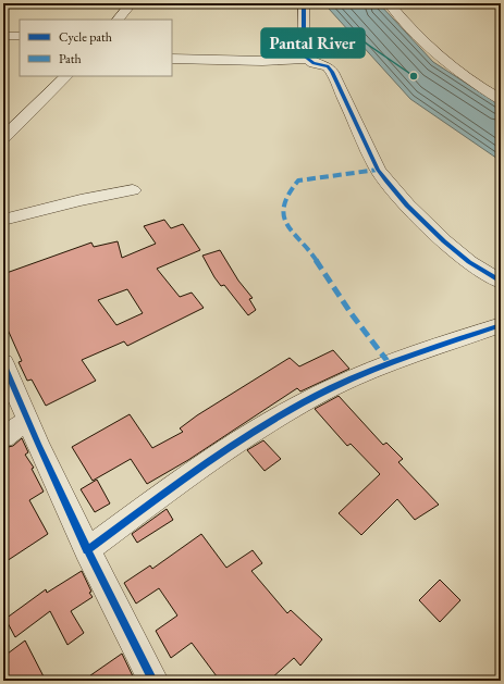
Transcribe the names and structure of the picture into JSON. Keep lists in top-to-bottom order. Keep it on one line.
{"places":["Pantal River"],"legend":["Cycle path","Path"]}
